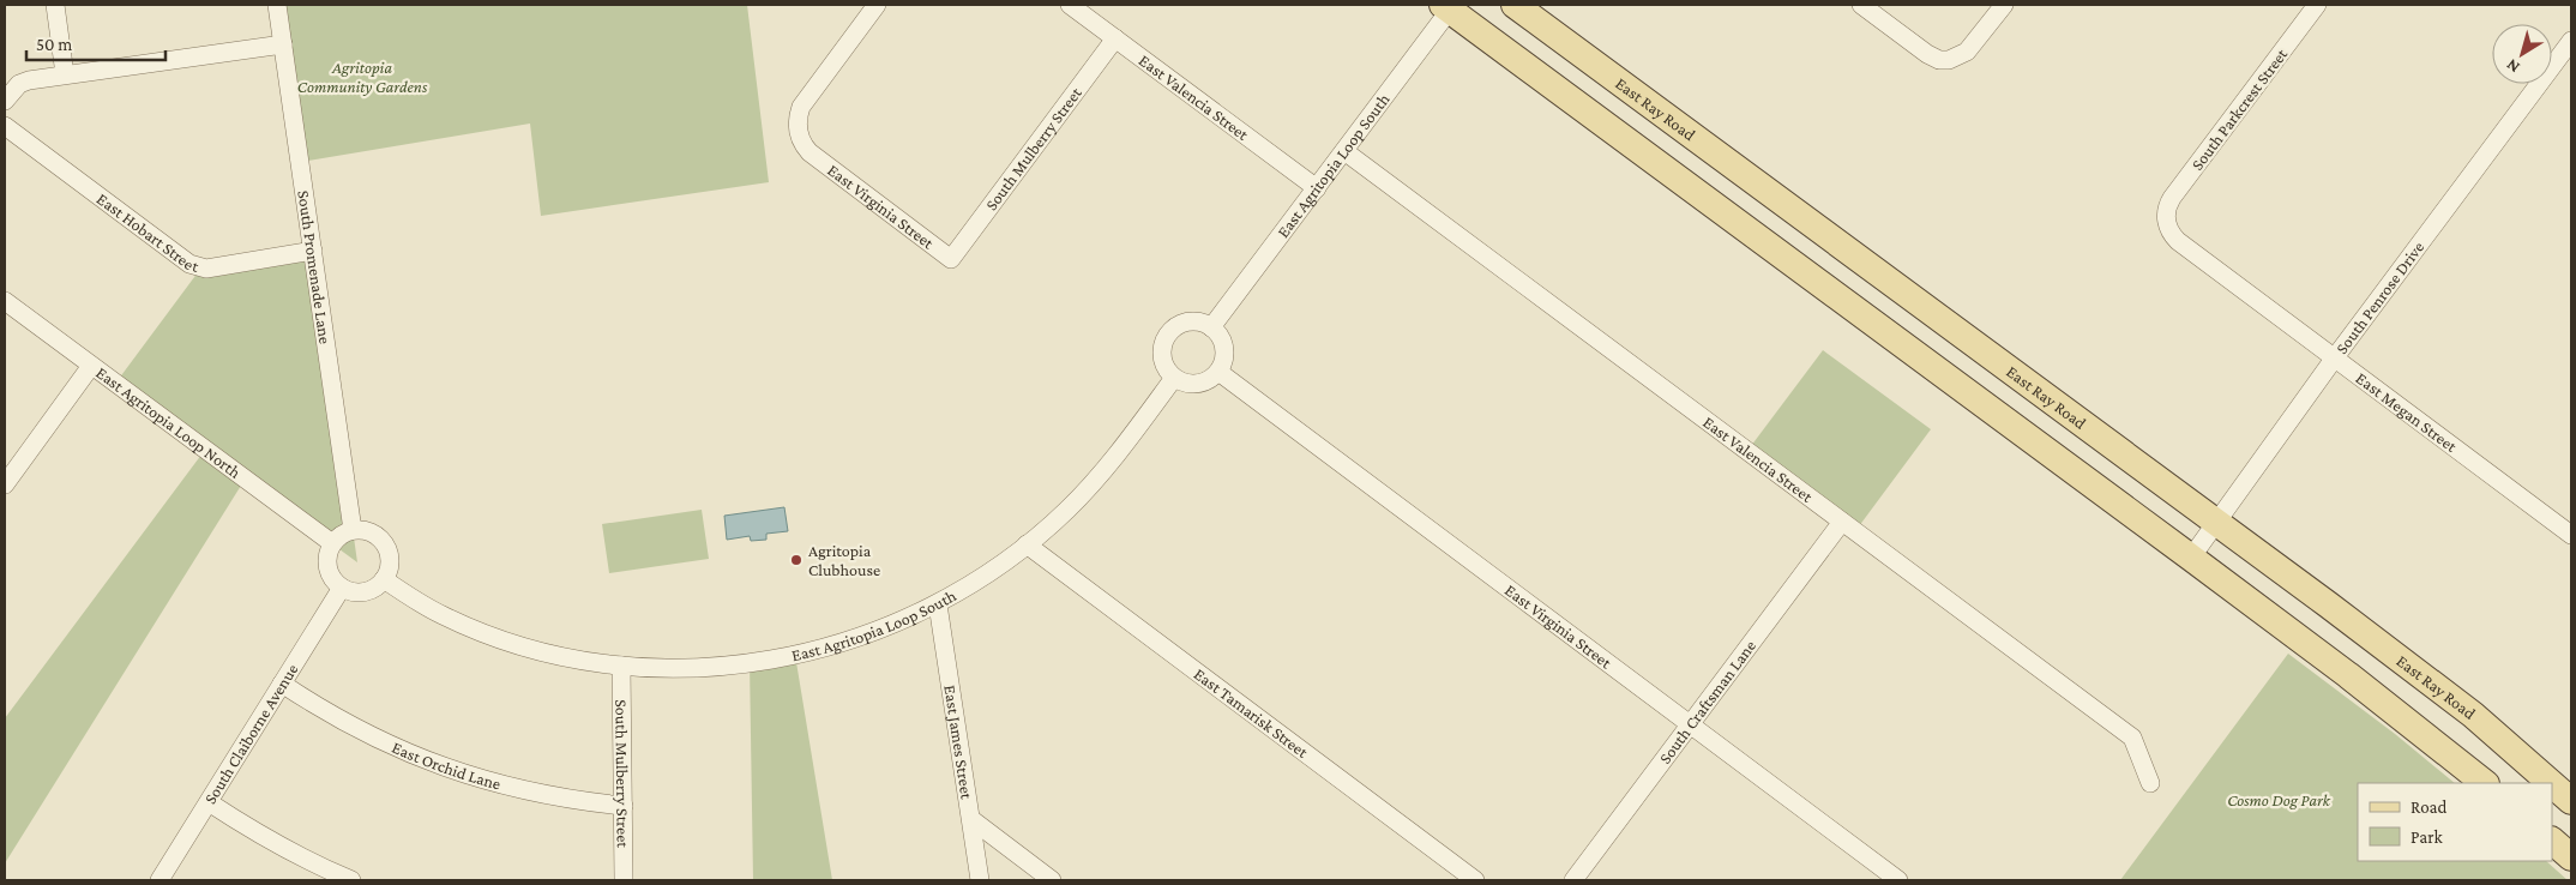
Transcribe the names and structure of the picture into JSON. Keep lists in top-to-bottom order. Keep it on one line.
{"streets":{"main road":["East Ray Road"],"street":["East Valencia Street","South Parkcrest Street","South Mulberry Street","East Agritopia Loop South","East Virginia Street","East Hobart Street","South Promenade Lane","South Penrose Drive","East Megan Street","East Agritopia Loop North","South Craftsman Lane","East Tamarisk Street","South Claiborne Avenue","East James Street","East Orchid Lane"]},"crossings":[["East Valencia Street","South Mulberry Street"],["East Valencia Street","East Agritopia Loop South"],["East Valencia Street","South Craftsman Lane"],["East Ray Road","South Penrose Drive"],["South Parkcrest Street","East Megan Street"],["South Mulberry Street","East Agritopia Loop South"],["South Mulberry Street","East Virginia Street"],["South Mulberry Street","East Orchid Lane"],["East Agritopia Loop South","East Virginia Street"],["East Agritopia Loop South","South Promenade Lane"],["East Agritopia Loop South","East Agritopia Loop North"],["East Agritopia Loop South","East Tamarisk Street"],["East Agritopia Loop South","South Claiborne Avenue"],["East Agritopia Loop South","East James Street"],["East Virginia Street","South Craftsman Lane"],["East Hobart Street","South Promenade Lane"],["South Promenade Lane","East Agritopia Loop North"],["South Promenade Lane","South Claiborne Avenue"],["South Penrose Drive","East Megan Street"],["East Agritopia Loop North","South Claiborne Avenue"],["South Claiborne Avenue","East Orchid Lane"]],"parks":["Agritopia Community Gardens","Cosmo Dog Park"],"places":["Agritopia Clubhouse"],"legend":["Road","Park"],"scale_bar":"50 m","north":"bottom left"}
